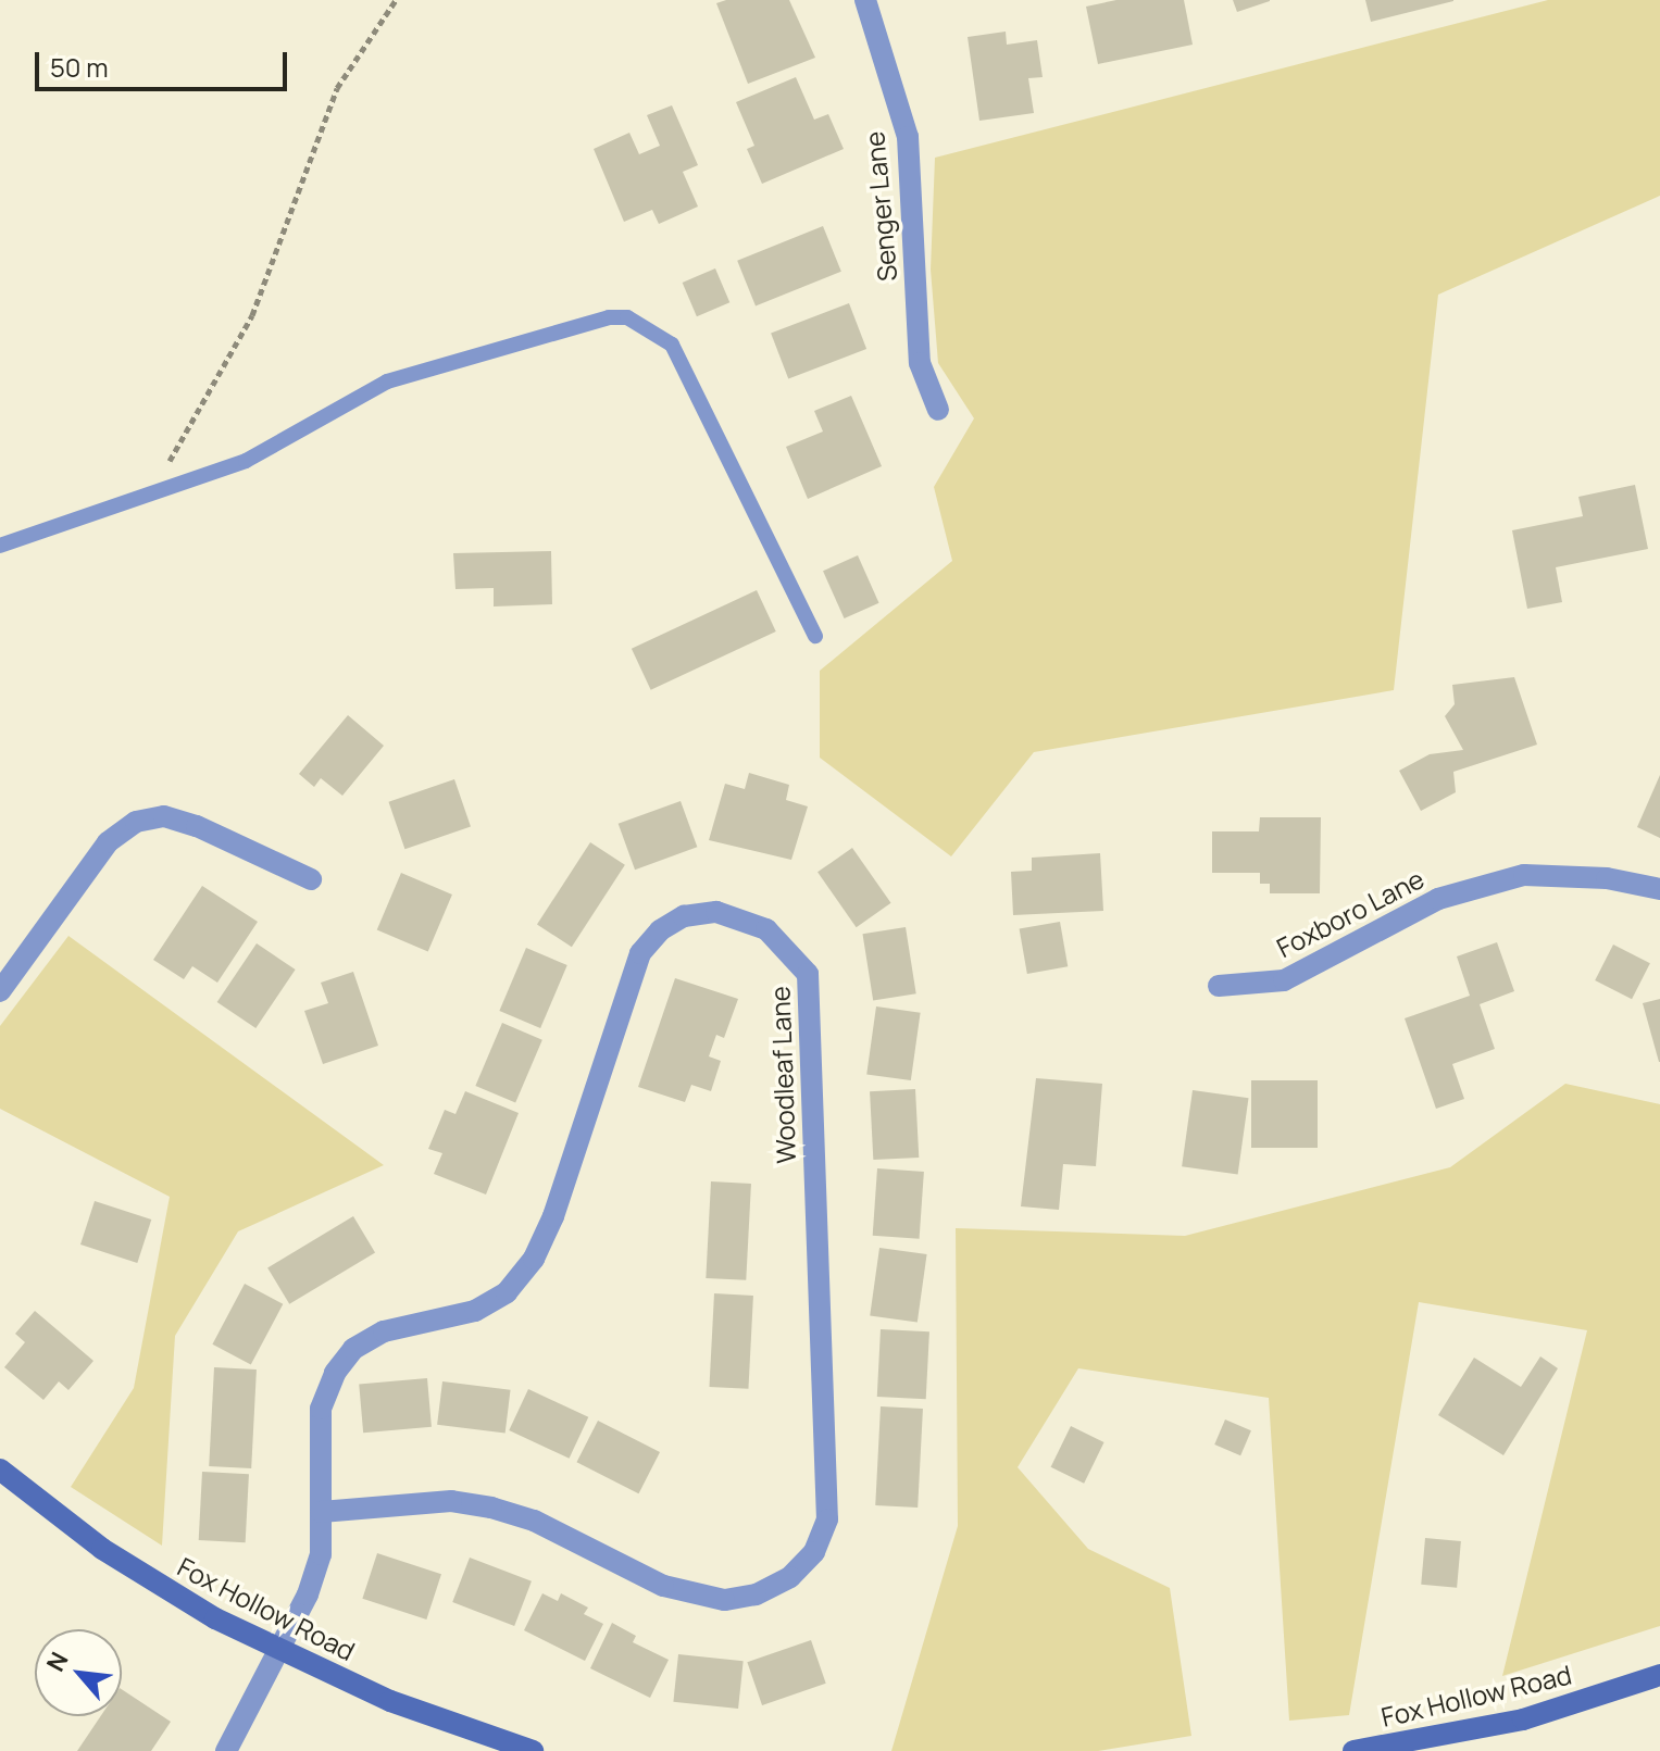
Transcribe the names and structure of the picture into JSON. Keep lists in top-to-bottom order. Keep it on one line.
{"streets":{"main road":["Fox Hollow Road"],"street":["Senger Lane","Foxboro Lane","Woodleaf Lane"]},"crossings":[["Woodleaf Lane","Fox Hollow Road"]],"scale_bar":"50 m","north":"top left"}
